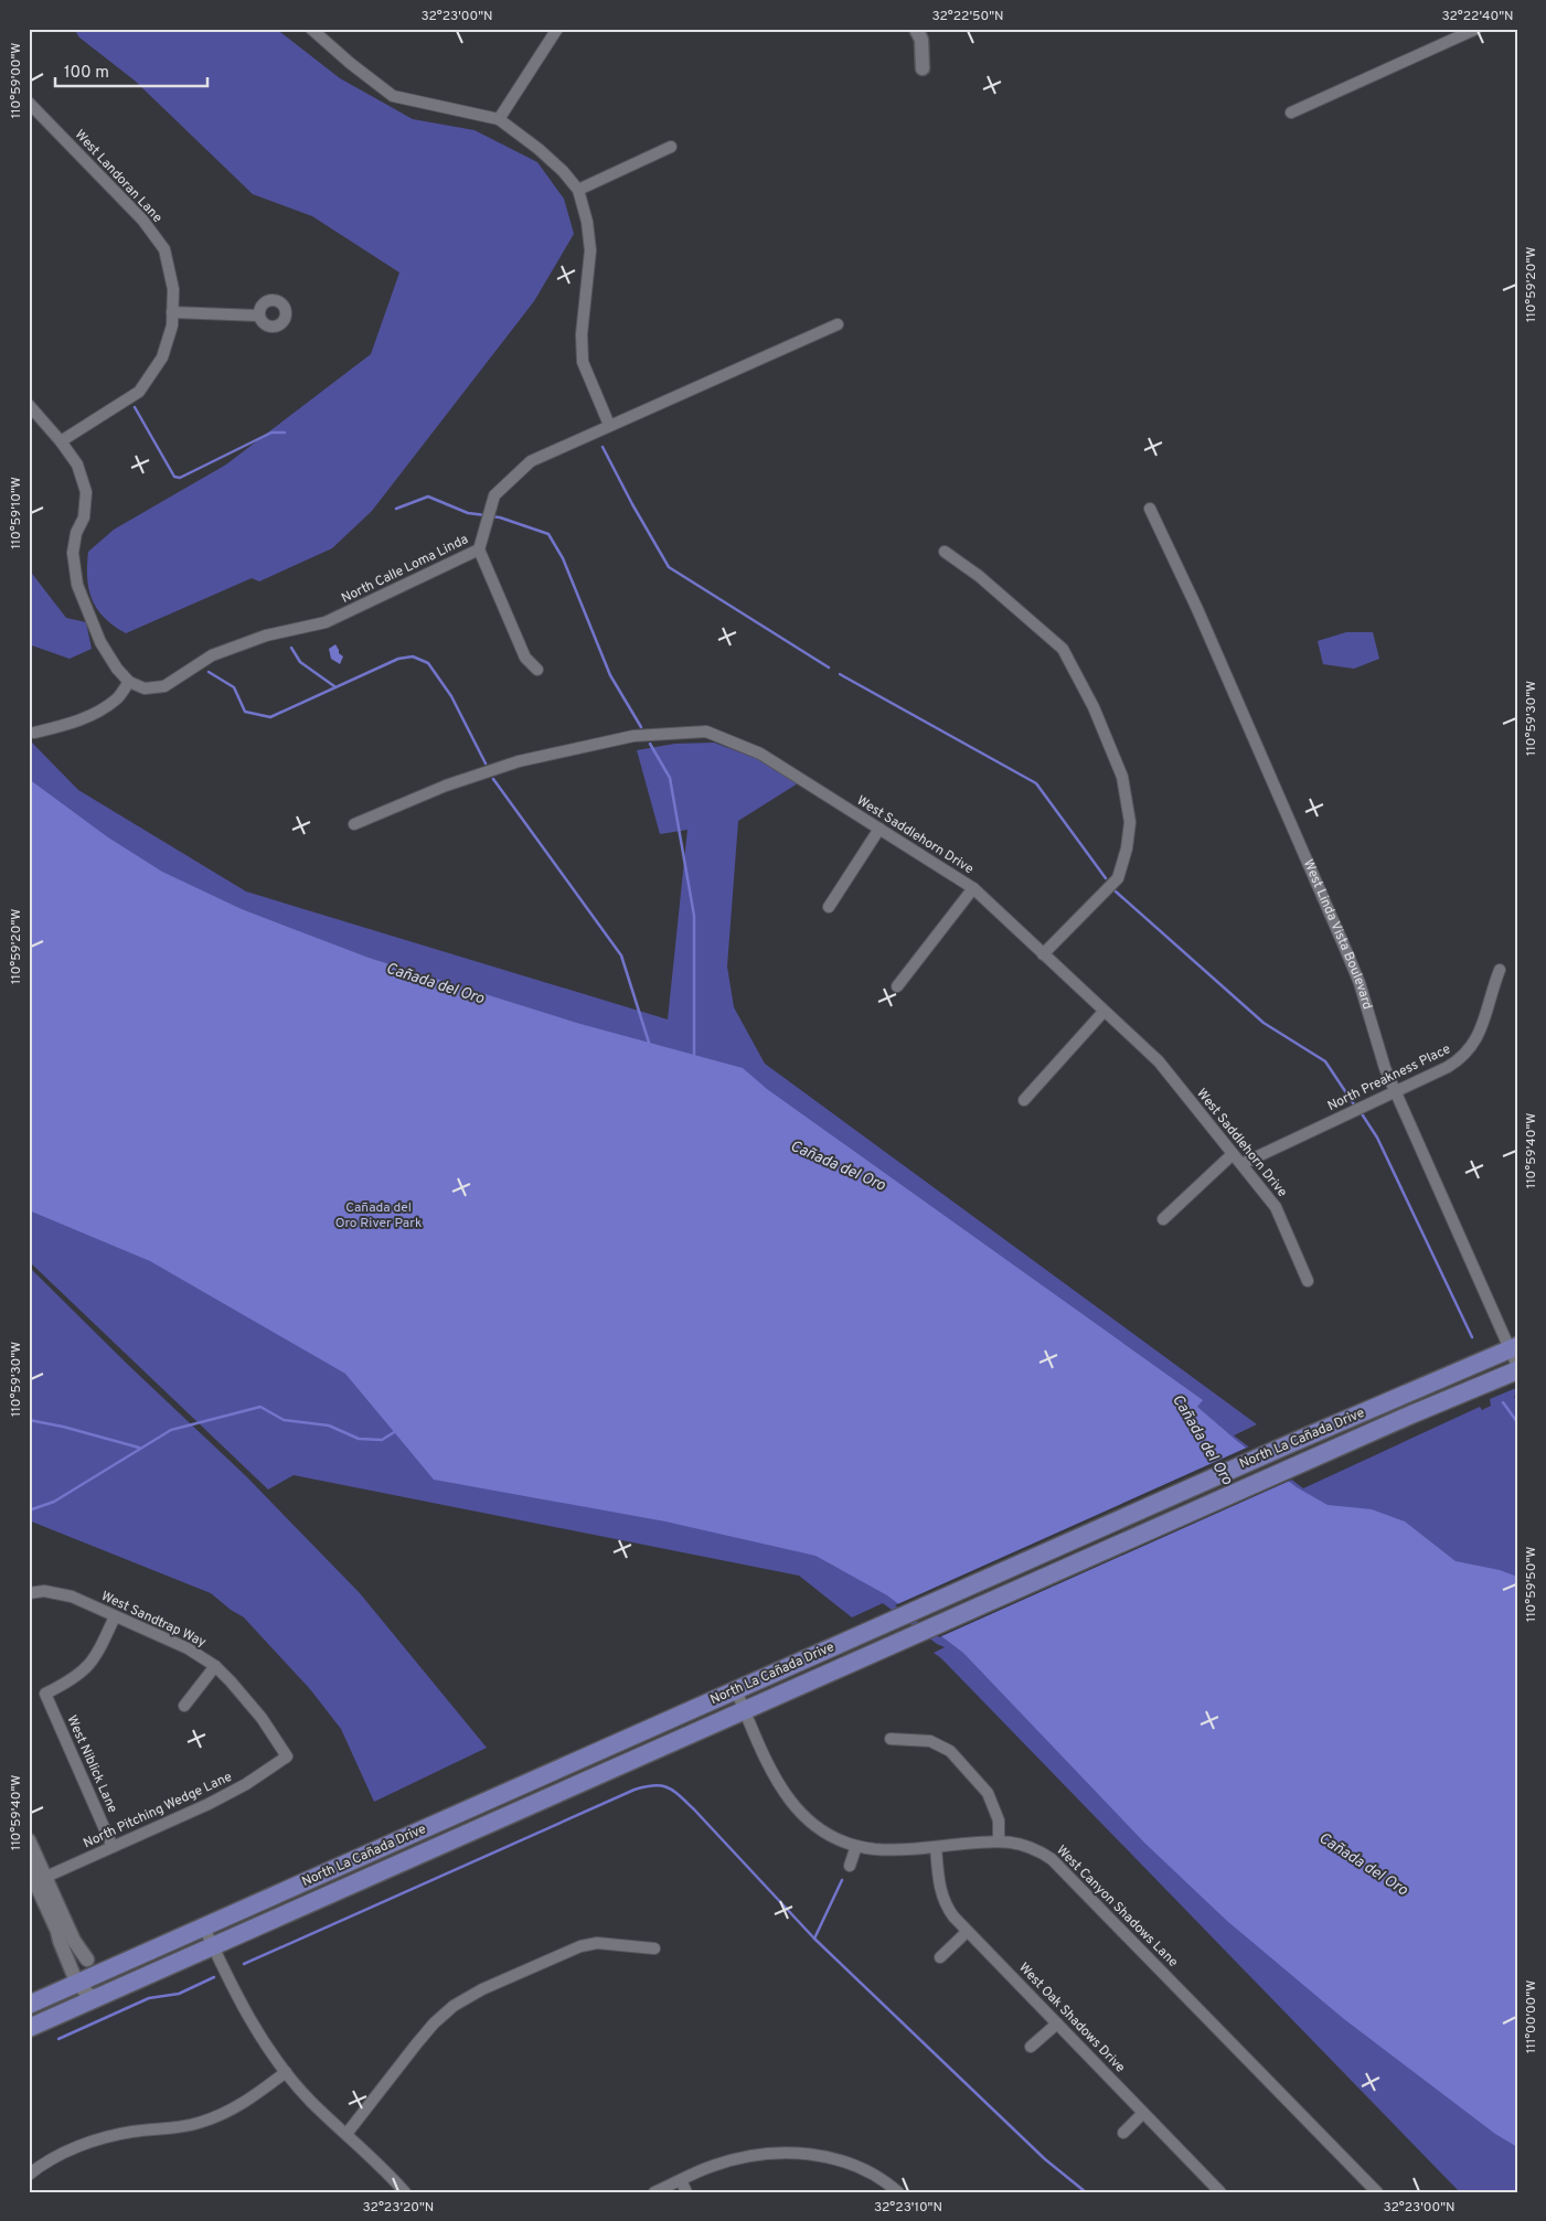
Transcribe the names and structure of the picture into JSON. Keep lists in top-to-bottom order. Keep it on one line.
{"streets":{"main road":["North La Cañada Drive"],"street":["West Landoran Lane","North Calle Loma Linda","West Saddlehorn Drive","West Linda Vista Boulevard","North Preakness Place","West Sandtrap Way","West Niblick Lane","North Pitching Wedge Lane","West Canyon Shadows Lane","West Oak Shadows Drive"]},"crossings":[["West Saddlehorn Drive","North Preakness Place"],["West Linda Vista Boulevard","North Preakness Place"],["West Linda Vista Boulevard","North La Cañada Drive"],["North La Cañada Drive","West Canyon Shadows Lane"],["West Sandtrap Way","West Niblick Lane"],["West Sandtrap Way","North Pitching Wedge Lane"],["West Niblick Lane","North Pitching Wedge Lane"],["West Canyon Shadows Lane","West Oak Shadows Drive"]],"water":["Cañada del Oro"],"parks":["Cañada del Oro River Park"],"scale_bar":"100 m","coordinates":["32°23'00\"N","32°22'50\"N","32°22'40\"N","110°59'00\"W","110°59'20\"W","110°59'10\"W","110°59'30\"W","110°59'40\"W","110°59'50\"W","111°00'00\"W","32°23'20\"N","32°23'10\"N"]}
